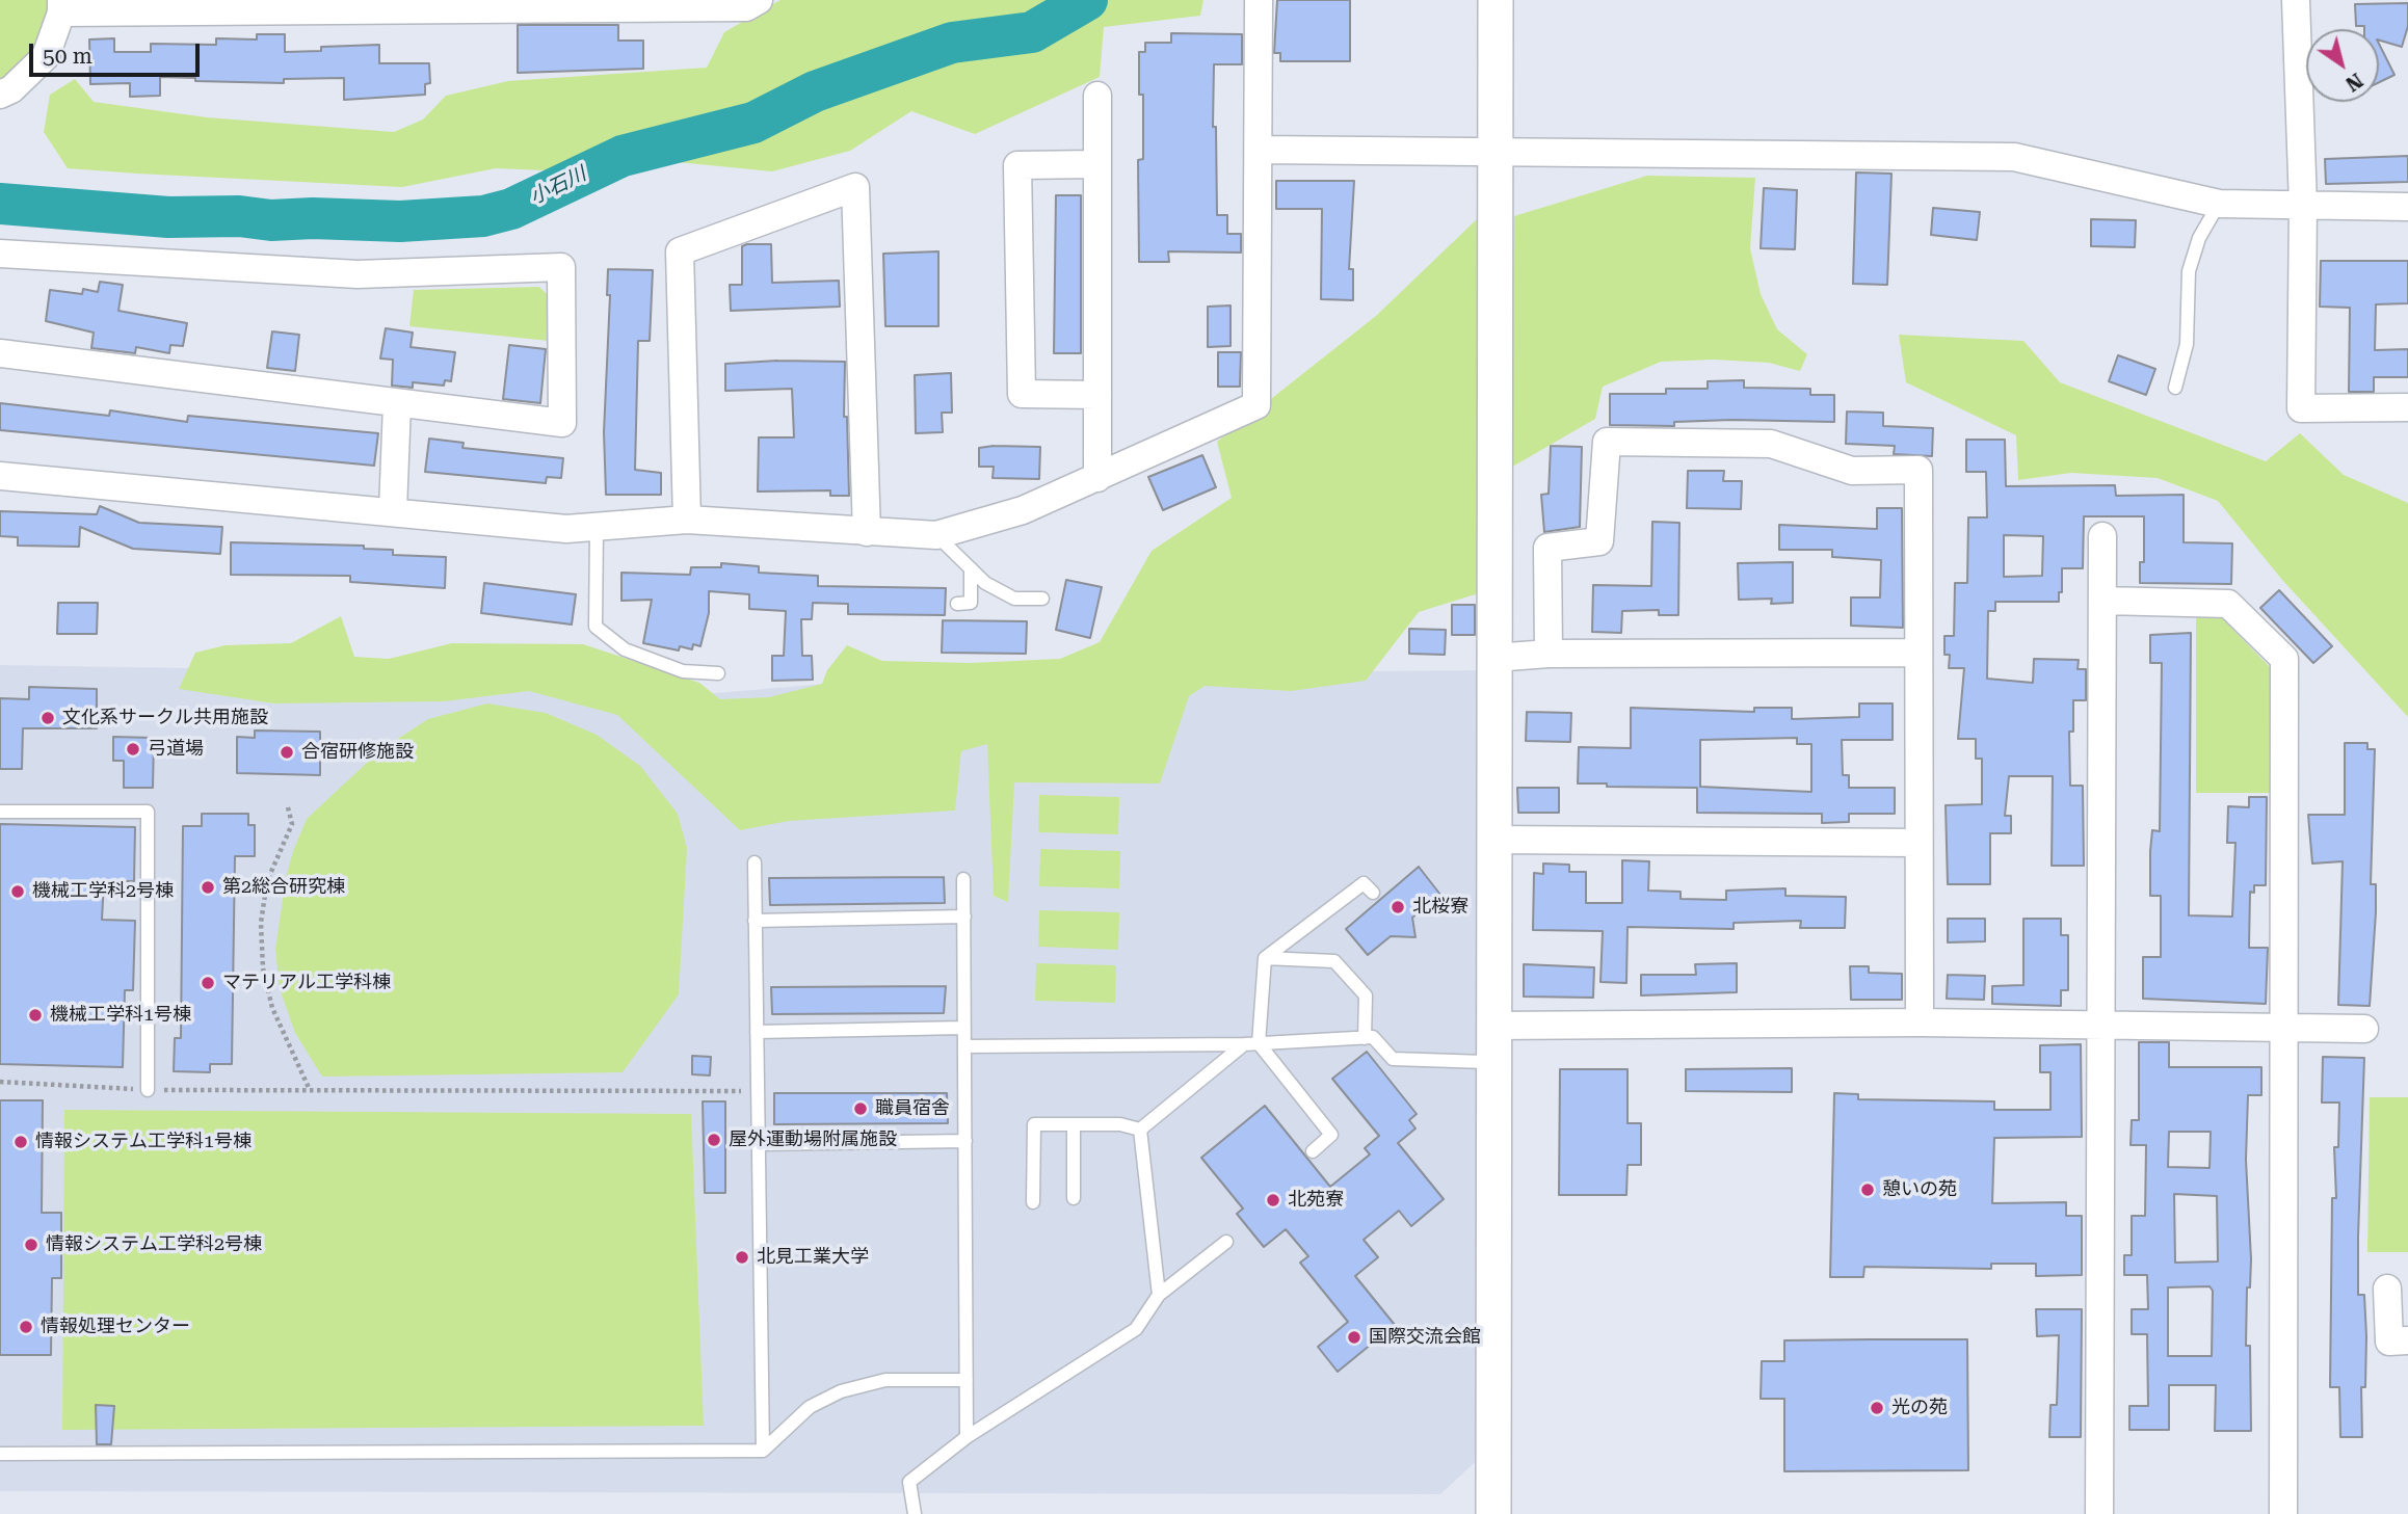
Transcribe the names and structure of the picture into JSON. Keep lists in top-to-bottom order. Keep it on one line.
{"water":["小石川"],"places":["文化系サークル共用施設","弓道場","合宿研修施設","第2総合研究棟","機械工学科2号棟","北桜寮","マテリアル工学科棟","機械工学科1号棟","職員宿舎","屋外運動場附属施設","情報システム工学科1号棟","憩いの苑","北苑寮","情報システム工学科2号棟","北見工業大学","情報処理センター","国際交流会館","光の苑"],"scale_bar":"50 m","north":"bottom right"}
